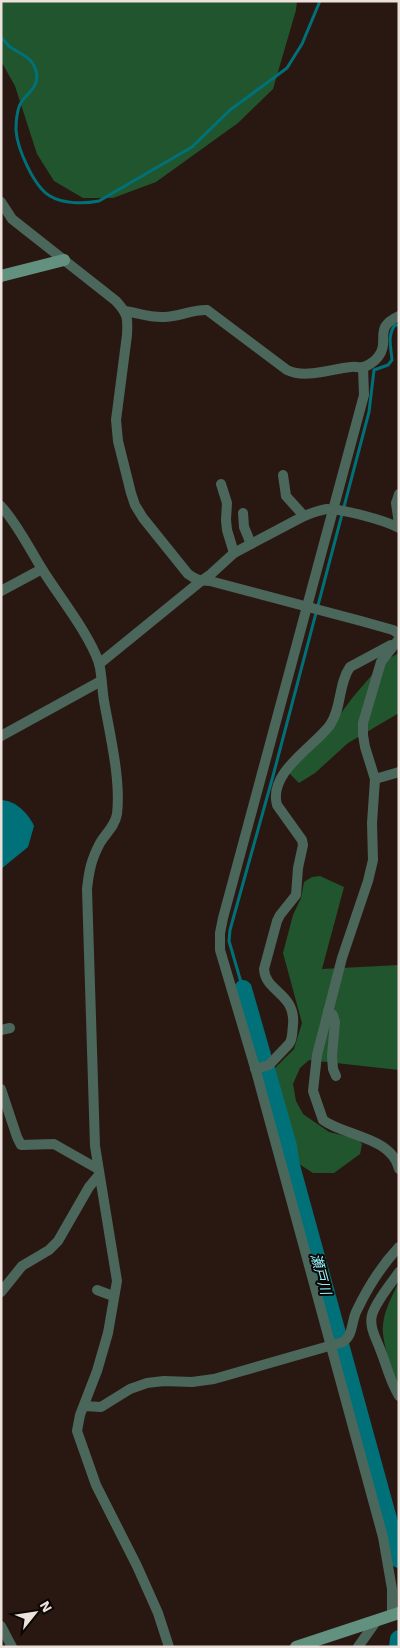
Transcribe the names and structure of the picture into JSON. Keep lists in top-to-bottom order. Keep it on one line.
{"water":["瀬戸川"],"north":"top right"}
